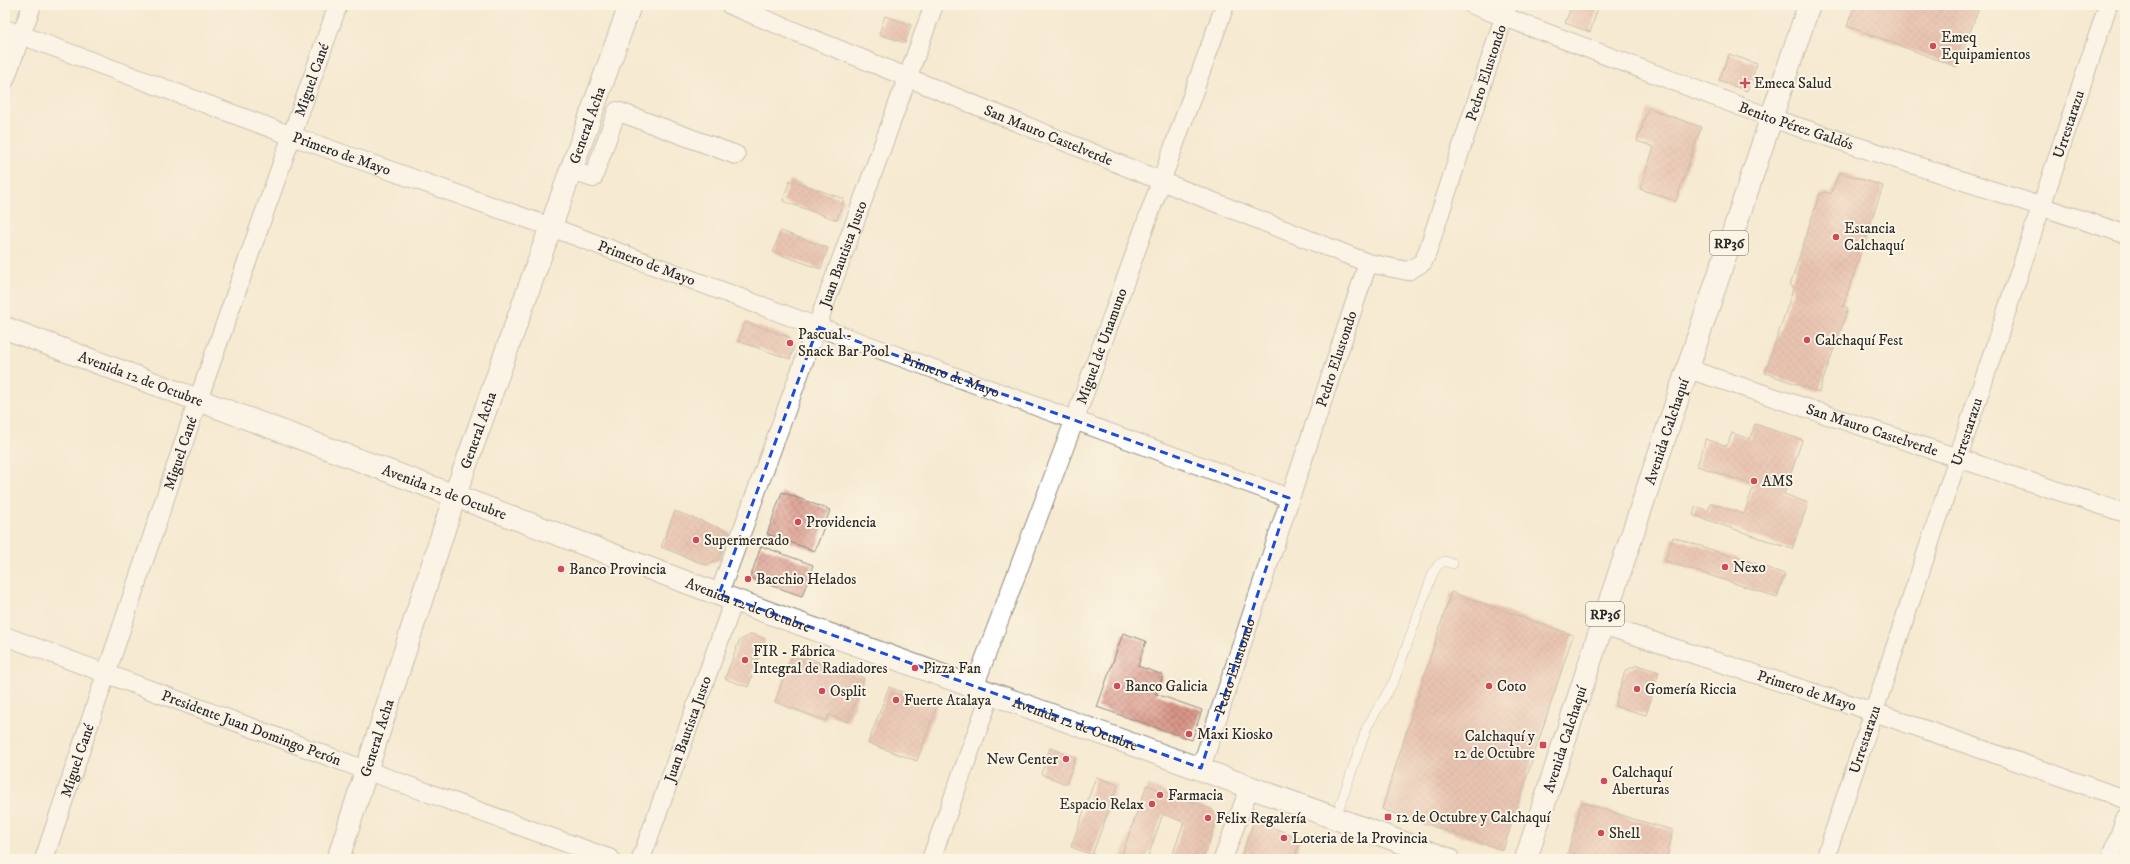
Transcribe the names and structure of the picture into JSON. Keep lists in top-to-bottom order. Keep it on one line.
{"streets":{"main road":["General Acha","RP36","Avenida 12 de Octubre","Avenida Calchaquí"],"street":["Pedro Elustondo","Miguel Cané","Benito Pérez Galdós","Urrestarazu","San Mauro Castelverde","Primero de Mayo","Juan Bautista Justo","Miguel de Unamuno","Presidente Juan Domingo Perón"]},"crossings":[["Pedro Elustondo","Benito Pérez Galdós"],["Pedro Elustondo","San Mauro Castelverde"],["Pedro Elustondo","Primero de Mayo"],["Pedro Elustondo","Avenida 12 de Octubre"],["Miguel Cané","Primero de Mayo"],["Miguel Cané","Avenida 12 de Octubre"],["Miguel Cané","Presidente Juan Domingo Perón"],["General Acha","Primero de Mayo"],["General Acha","Avenida 12 de Octubre"],["General Acha","Presidente Juan Domingo Perón"],["Benito Pérez Galdós","Urrestarazu"],["Benito Pérez Galdós","Avenida Calchaquí"],["Urrestarazu","San Mauro Castelverde"],["Urrestarazu","Primero de Mayo"],["San Mauro Castelverde","Juan Bautista Justo"],["San Mauro Castelverde","Miguel de Unamuno"],["San Mauro Castelverde","Avenida Calchaquí"],["Primero de Mayo","Juan Bautista Justo"],["Primero de Mayo","Miguel de Unamuno"],["Primero de Mayo","Avenida Calchaquí"],["Juan Bautista Justo","Avenida 12 de Octubre"],["Miguel de Unamuno","Avenida 12 de Octubre"]],"places":{"other":["Emeq Equipamientos","Estancia Calchaquí","Calchaquí Fest","Pascual - Snack Bar Pool","AMS","Providencia","Supermercado","Nexo","Banco Provincia","Bacchio Helados","FIR - Fábrica Integral de Radiadores","Pizza Fan","Banco Galicia","Coto","Gomería Riccia","Osplit","Fuerte Atalaya","Maxi Kiosko","New Center","Calchaquí Aberturas","Farmacia","Espacio Relax","Felix Regalería","Shell","Loteria de la Provincia"],"health":["Emeca Salud"],"transit":["Calchaquí y 12 de Octubre","12 de Octubre y Calchaquí"]}}
